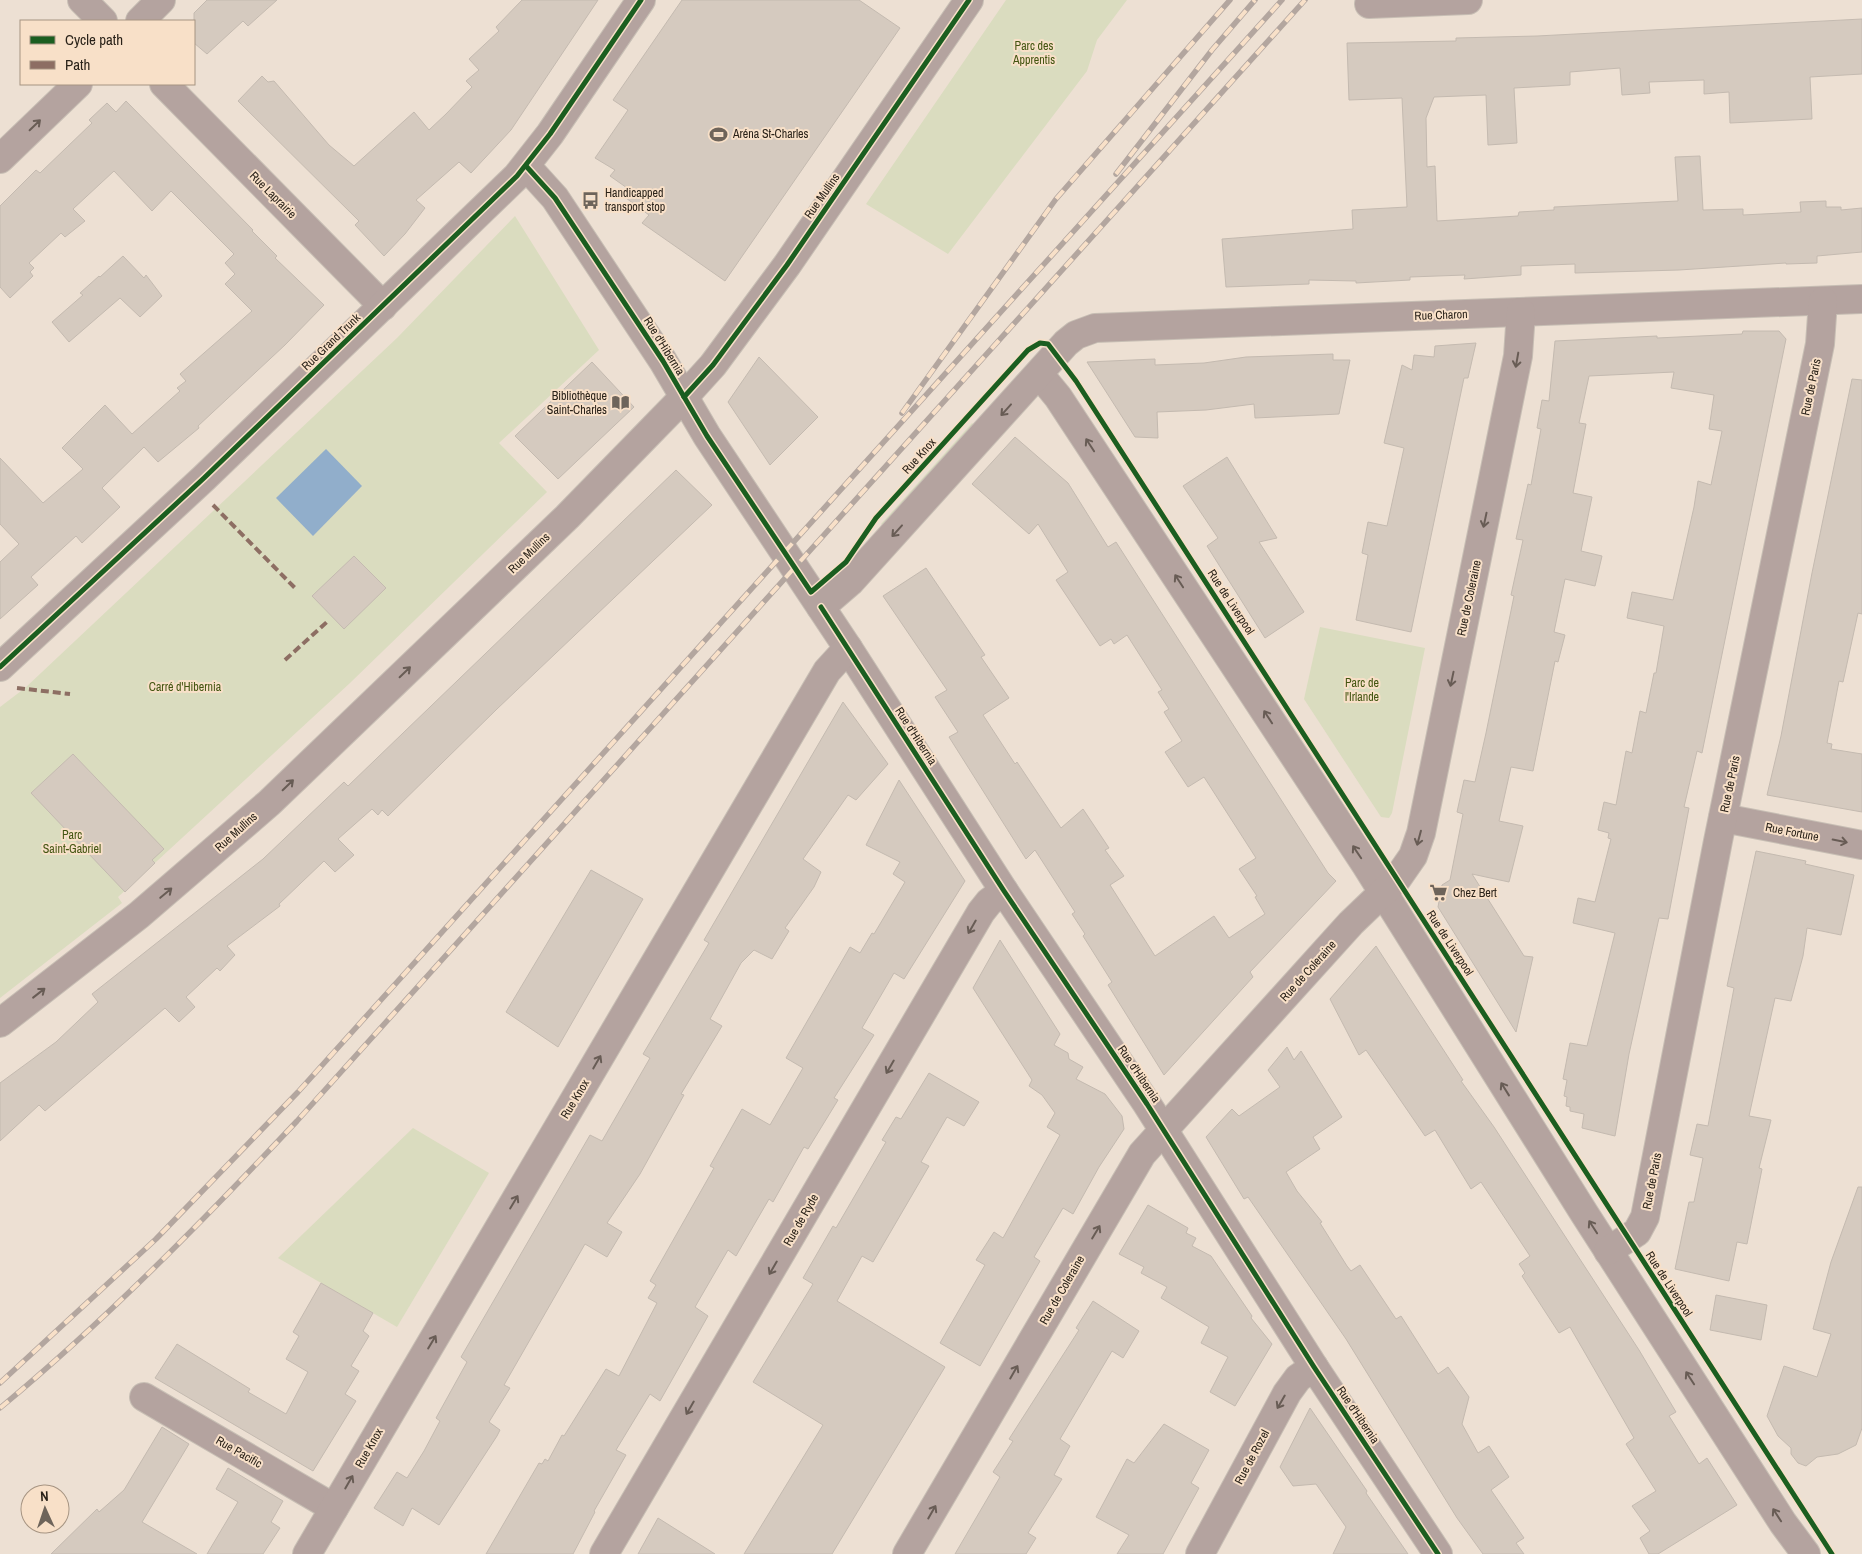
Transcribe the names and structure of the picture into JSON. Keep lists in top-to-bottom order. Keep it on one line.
{"streets":{"street":["Rue Laprairie","Rue Mullins","Rue Charon","Rue Grand Trunk","Rue d'Hibernia","Rue de Paris","Rue Knox","Rue de Coleraine","Rue Fortune","Rue de Ryde","Rue Pacific","Rue de Rozel"],"cycle path":["Rue de Liverpool"]},"crossings":[["Rue Laprairie","Rue Grand Trunk"],["Rue Mullins","Rue d'Hibernia"],["Rue Charon","Rue de Paris"],["Rue Charon","Rue de Coleraine"],["Rue Grand Trunk","Rue d'Hibernia"],["Rue d'Hibernia","Rue Knox"],["Rue d'Hibernia","Rue de Coleraine"],["Rue d'Hibernia","Rue de Ryde"],["Rue d'Hibernia","Rue de Rozel"],["Rue de Paris","Rue Fortune"],["Rue Knox","Rue Pacific"]],"one_way":["Rue Mullins","Rue Knox","Rue Fortune","Rue de Ryde","Rue de Rozel"],"parks":["Parc des Apprentis","Parc de l'Irlande","Carré d'Hibernia","Parc Saint-Gabriel"],"places":{"sports":["Aréna St-Charles"],"bus stop":["Handicapped transport stop"],"library":["Bibliothèque Saint-Charles"],"supermarket":["Chez Bert"]},"legend":["Cycle path","Path"],"north":"top"}
